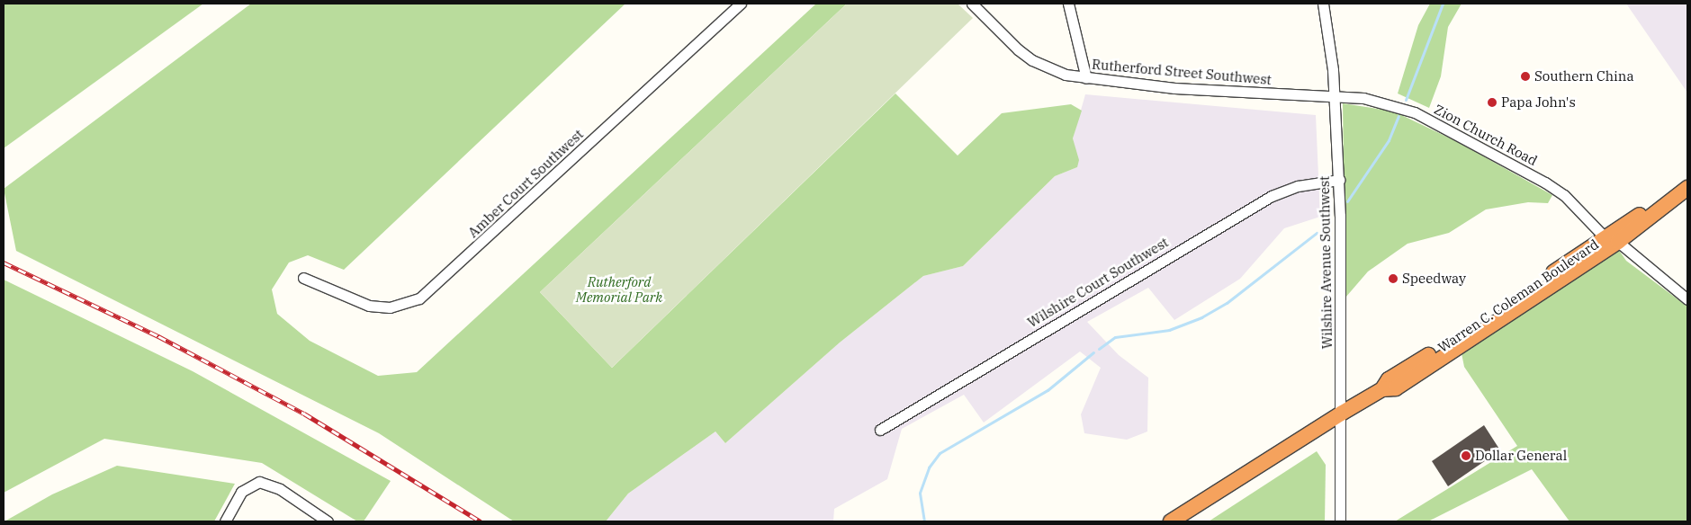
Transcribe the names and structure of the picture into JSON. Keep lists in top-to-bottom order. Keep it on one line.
{"streets":{"highway":["Warren C. Coleman Boulevard"],"street":["Rutherford Street Southwest","Zion Church Road","Amber Court Southwest","Wilshire Avenue Southwest","Wilshire Court Southwest"]},"crossings":[["Rutherford Street Southwest","Zion Church Road"],["Rutherford Street Southwest","Wilshire Avenue Southwest"],["Zion Church Road","Wilshire Avenue Southwest"],["Zion Church Road","Warren C. Coleman Boulevard"],["Wilshire Avenue Southwest","Wilshire Court Southwest"],["Wilshire Avenue Southwest","Warren C. Coleman Boulevard"]],"parks":["Rutherford Memorial Park"],"places":["Southern China","Papa John's","Speedway","Dollar General"]}
